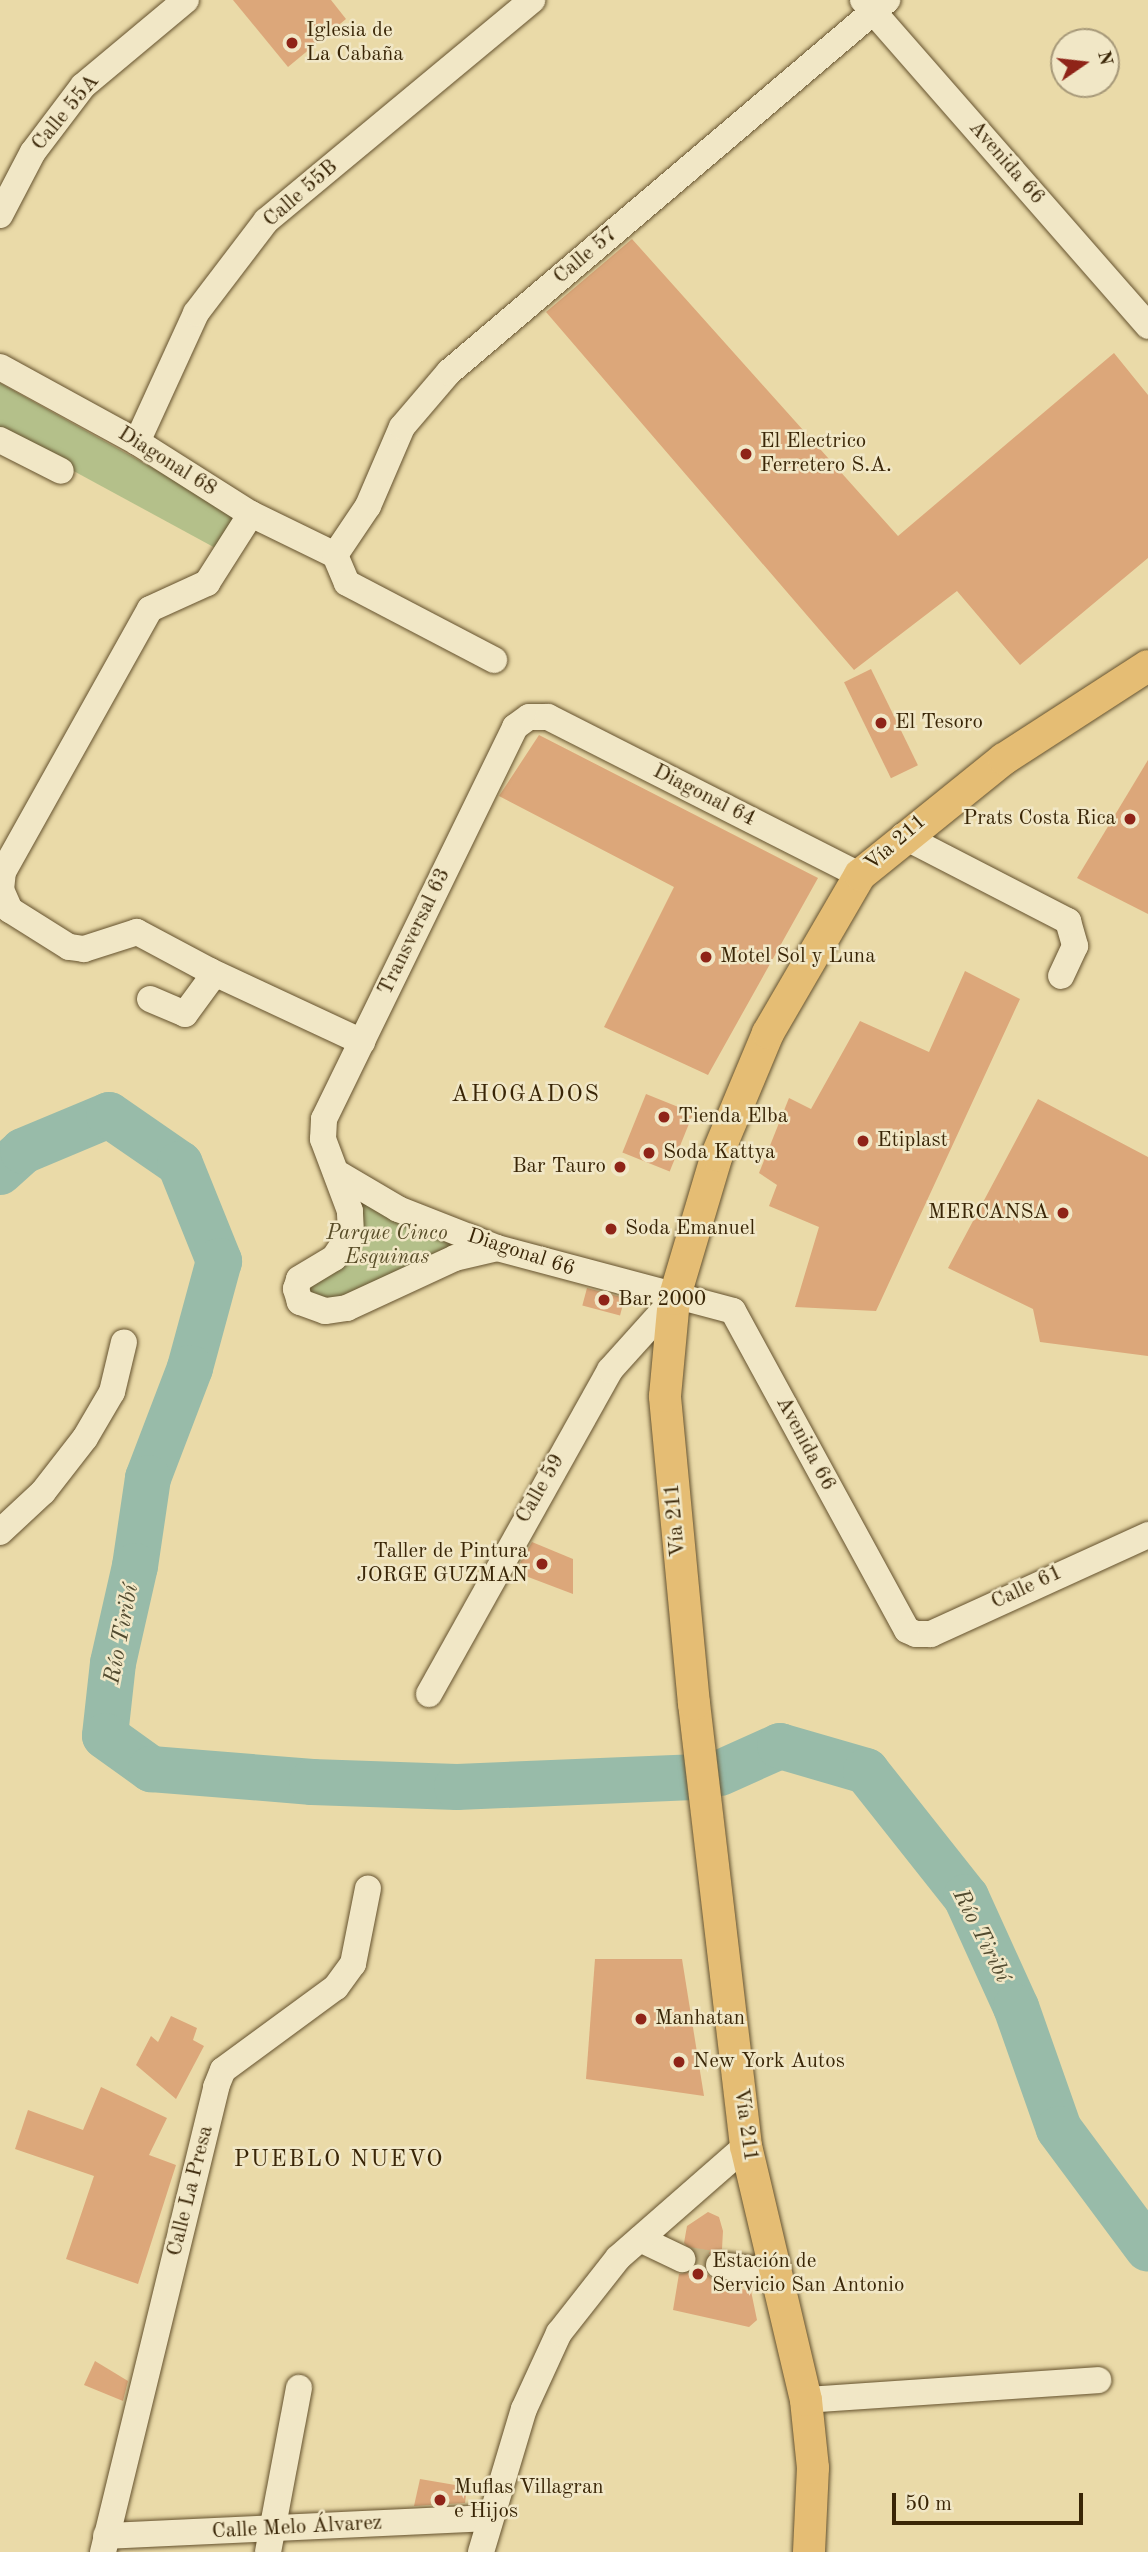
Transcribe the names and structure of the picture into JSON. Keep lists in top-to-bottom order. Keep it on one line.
{"streets":{"main road":["Vía 211"],"street":["Calle 55A","Avenida 66","Calle 55B","Calle 57","Diagonal 68","Diagonal 64","Transversal 63","Diagonal 66","Calle 59","Calle 61","Calle La Presa","Calle Melo Álvarez"]},"crossings":[["Avenida 66","Calle 57"],["Avenida 66","Vía 211"],["Avenida 66","Diagonal 66"],["Avenida 66","Calle 59"],["Avenida 66","Calle 61"],["Calle 55B","Diagonal 68"],["Calle 57","Diagonal 68"],["Diagonal 64","Vía 211"],["Diagonal 64","Transversal 63"],["Vía 211","Diagonal 66"],["Vía 211","Calle 59"],["Transversal 63","Diagonal 66"],["Diagonal 66","Calle 59"],["Calle La Presa","Calle Melo Álvarez"]],"districts":["AHOGADOS","PUEBLO NUEVO"],"water":["Río Tiribí"],"parks":["Parque Cinco Esquinas"],"places":["Iglesia de La Cabaña","El Electrico Ferretero S.A.","El Tesoro","Prats Costa Rica","Motel Sol y Luna","Tienda Elba","Etiplast","Soda Kattya","Bar Tauro","MERCANSA","Soda Emanuel","Bar 2000","Taller de Pintura JORGE GUZMAN","Manhatan","New York Autos","Estación de Servicio San Antonio","Muflas Villagran e Hijos"],"scale_bar":"50 m","north":"right"}
